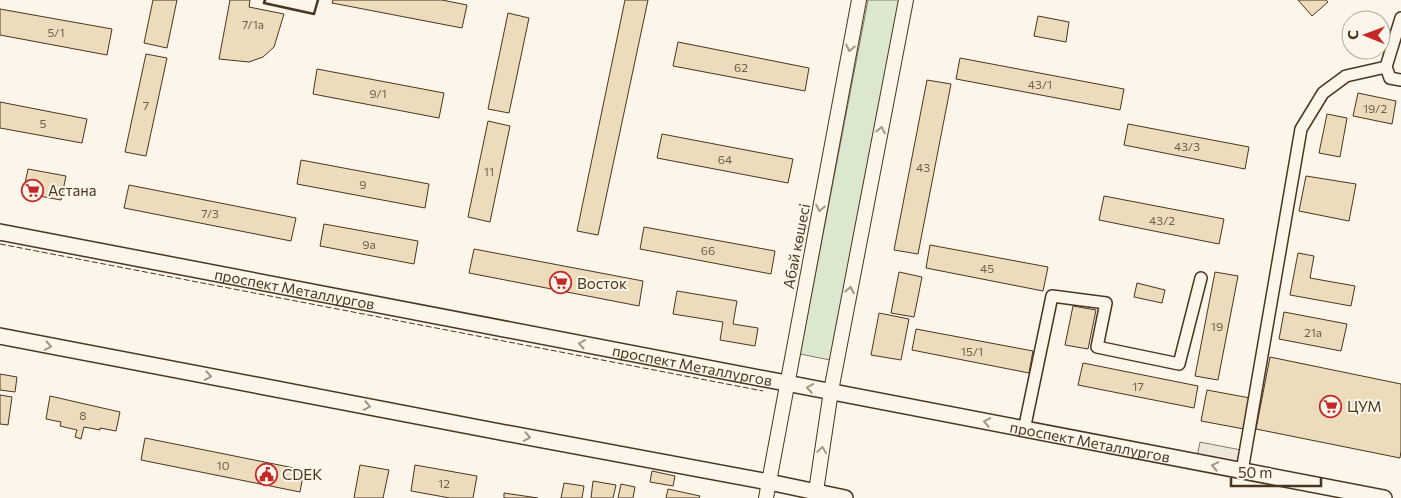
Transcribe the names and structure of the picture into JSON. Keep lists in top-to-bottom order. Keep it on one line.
{"streets":{"main road":["проспект Металлургов"],"street":["Абай көшесі"]},"crossings":[["Абай көшесі","проспект Металлургов"]],"places":{"supermarket":["Астана","Восток","ЦУМ"],"public building":["CDEK"]},"house_numbers":["7/1a","5/1","62","43/1","9/1","7","19/2","5","43/3","64","43","11","9","7/3","43/2","9а","66","45","19","21а","15/1","17","8","10","12"],"scale_bar":"50 m","north":"left"}
